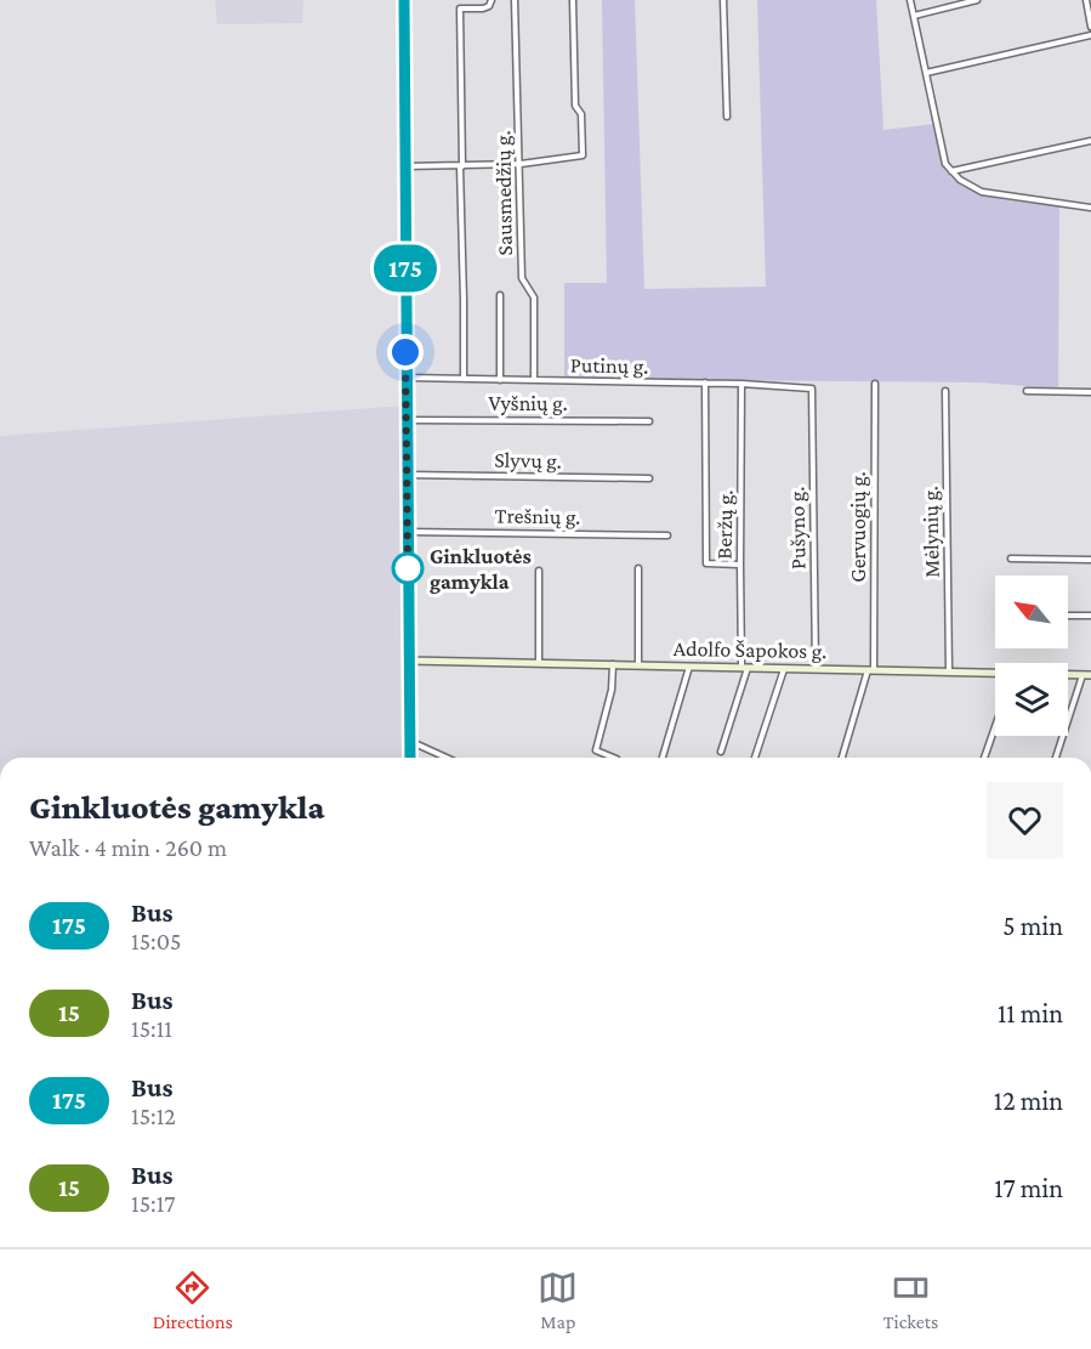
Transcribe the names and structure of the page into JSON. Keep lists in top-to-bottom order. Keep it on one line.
{"streets":{"street":["Sausmedžių g.","Putinų g.","Vyšnių g.","Slyvų g.","Trešnių g.","Beržų g.","Gervuogių g.","Pušyno g.","Mėlynių g.","Adolfo Šapokos g."]},"crossings":[["Sausmedžių g.","Putinų g."],["Putinų g.","Beržų g."],["Putinų g.","Pušyno g."],["Beržų g.","Adolfo Šapokos g."],["Gervuogių g.","Adolfo Šapokos g."],["Pušyno g.","Adolfo Šapokos g."],["Mėlynių g.","Adolfo Šapokos g."]],"places":["Ginkluotės gamykla"],"lines":["bus line 175"],"north":"top left","page":{"on_map":"175","heading":["Ginkluotės gamykla","Walk · 4 min · 260 m"],"list":[{"mark":"175","name":"Bus","note":"15:05","value":"5 min"},{"mark":"15","name":"Bus","note":"15:11","value":"11 min"},{"mark":"175","name":"Bus","note":"15:12","value":"12 min"},{"mark":"15","name":"Bus","note":"15:17","value":"17 min"}],"tabs":["Directions","Map","Tickets"]}}
